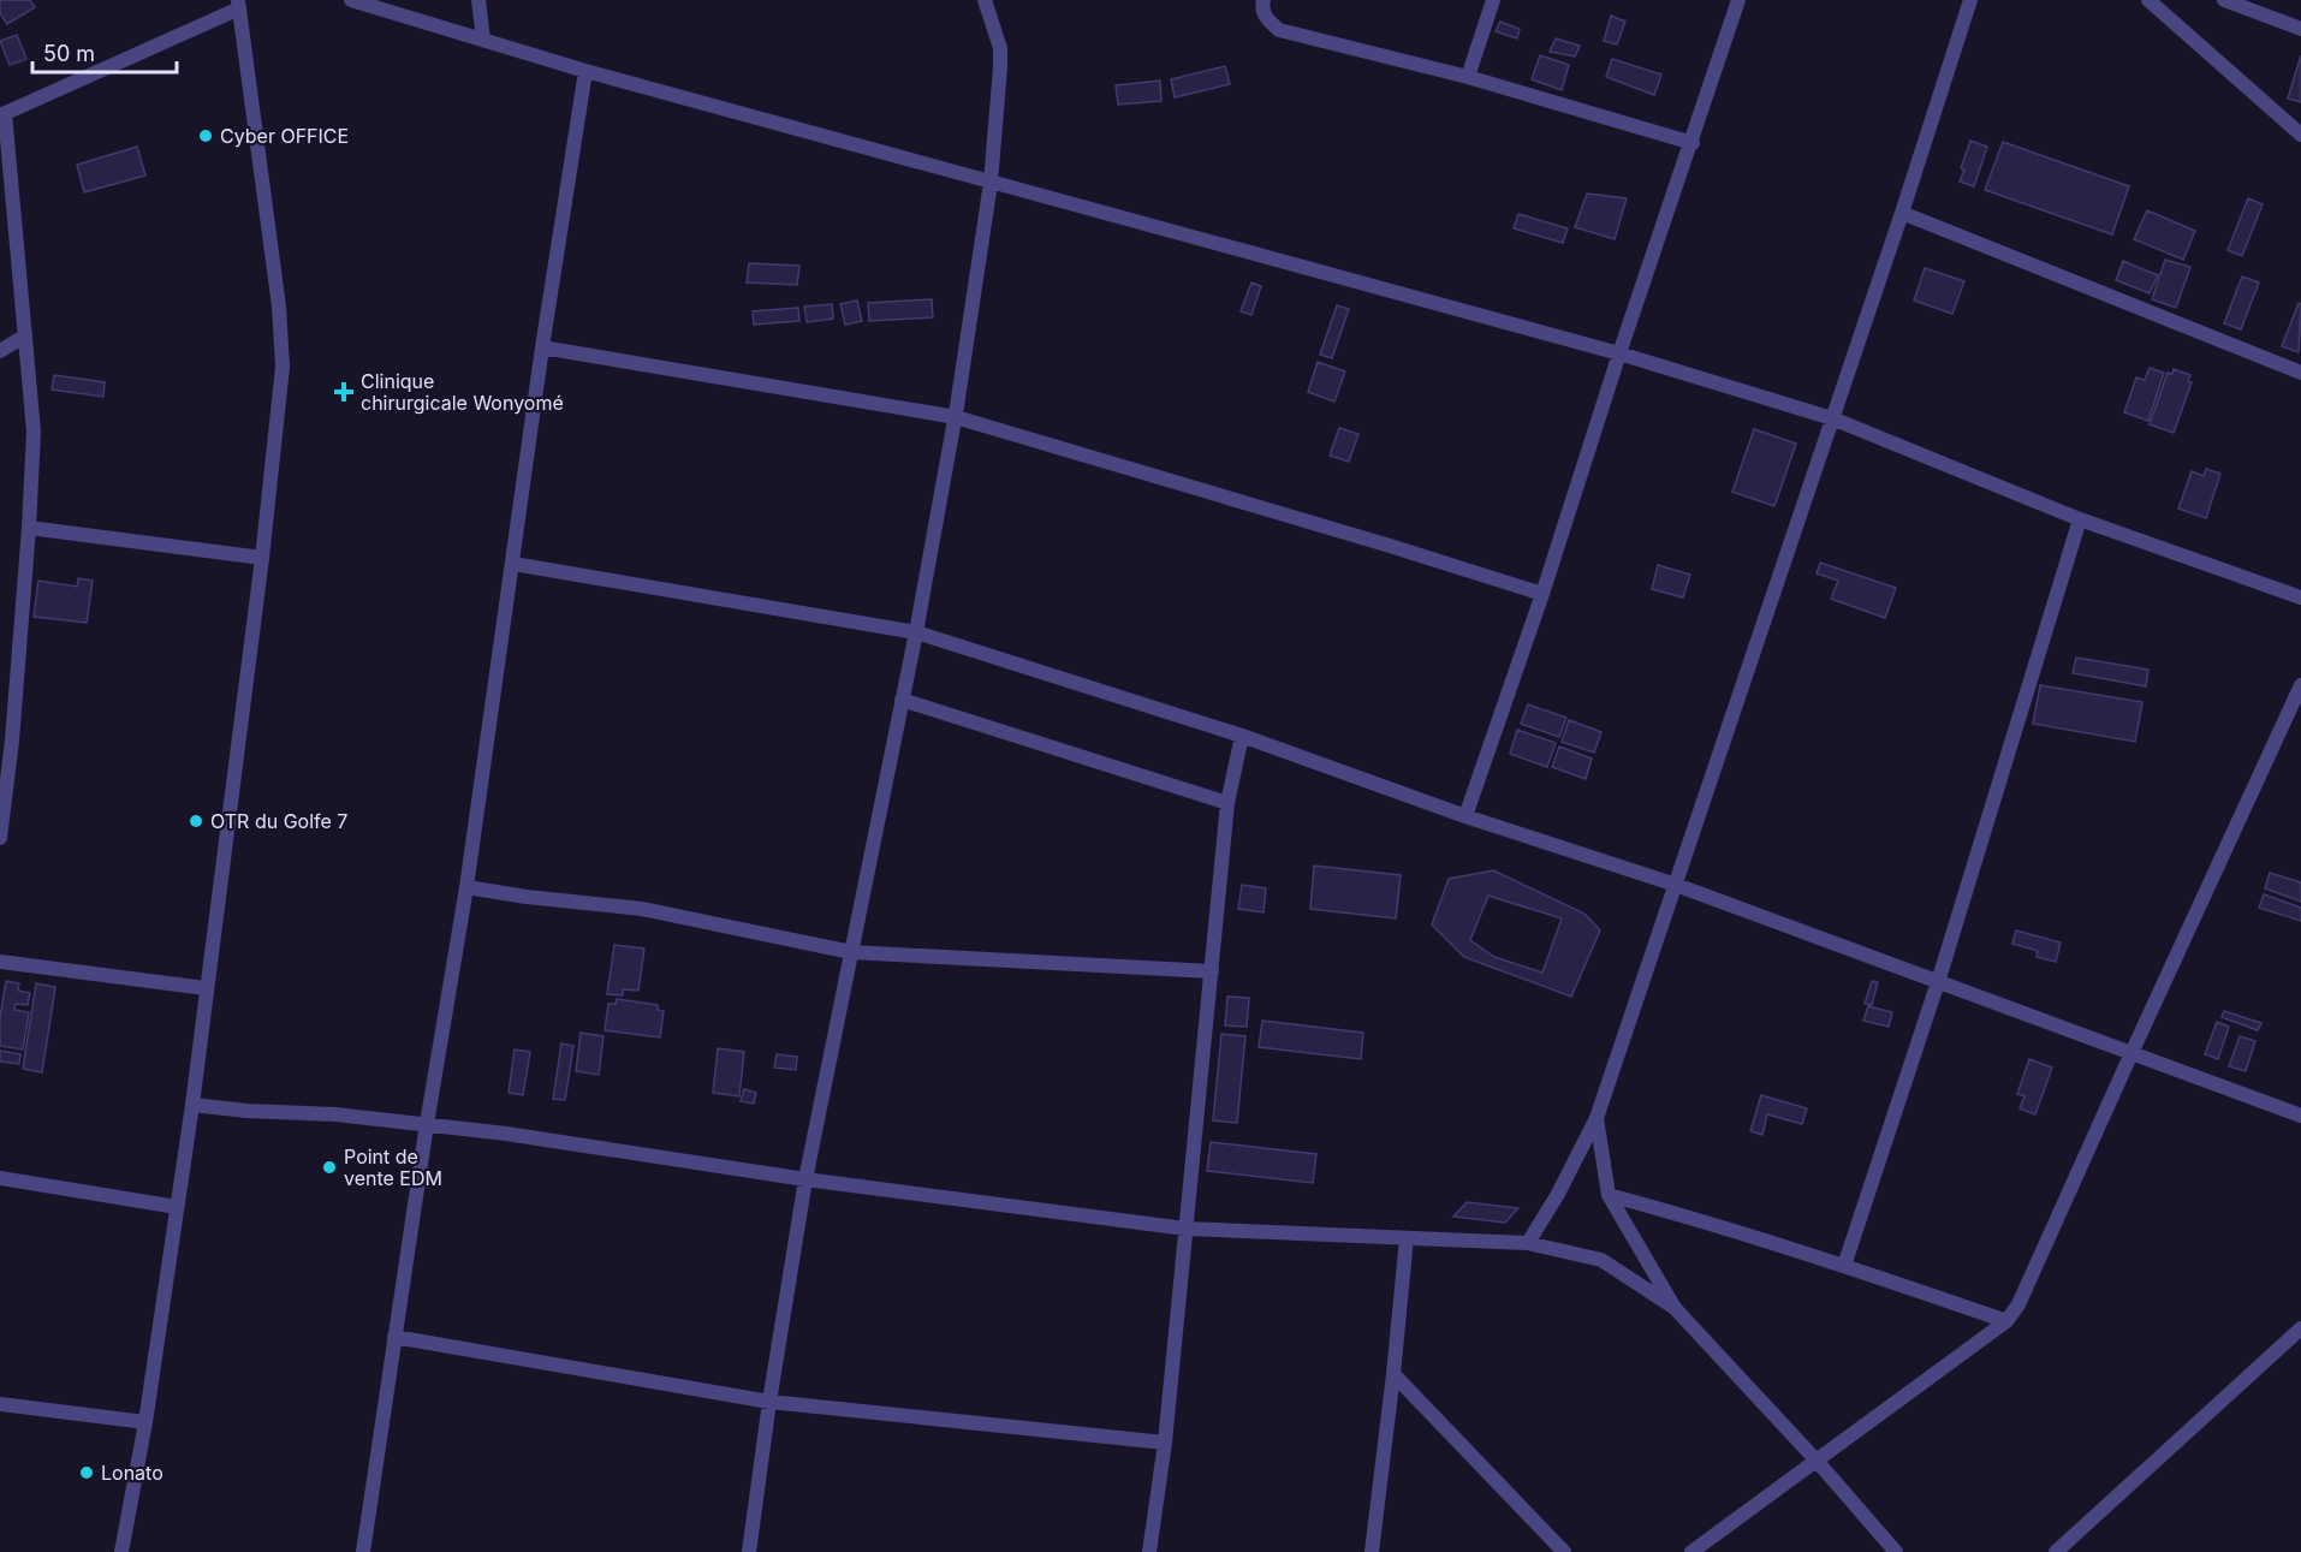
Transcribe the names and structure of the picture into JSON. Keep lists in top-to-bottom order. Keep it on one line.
{"places":{"other":["Cyber OFFICE","OTR du Golfe 7","Point de vente EDM","Lonato"],"health":["Clinique chirurgicale Wonyomé"]},"scale_bar":"50 m"}
